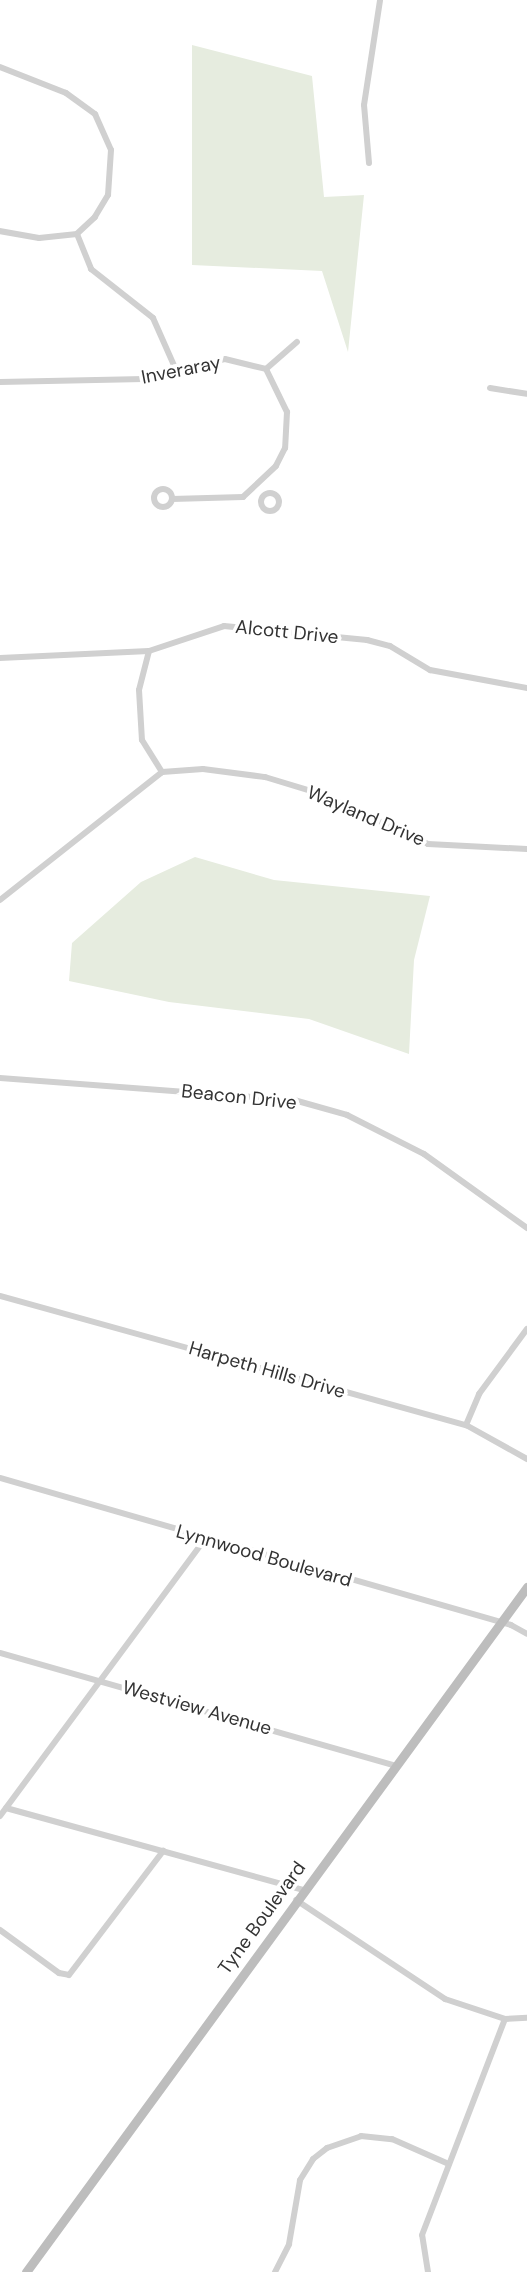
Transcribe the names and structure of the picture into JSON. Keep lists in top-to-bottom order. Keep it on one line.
{"streets":{"street":["Inveraray","Alcott Drive","Wayland Drive","Beacon Drive","Harpeth Hills Drive","Lynnwood Boulevard","Westview Avenue","Tyne Boulevard"]},"crossings":[["Lynnwood Boulevard","Tyne Boulevard"],["Westview Avenue","Tyne Boulevard"]]}
